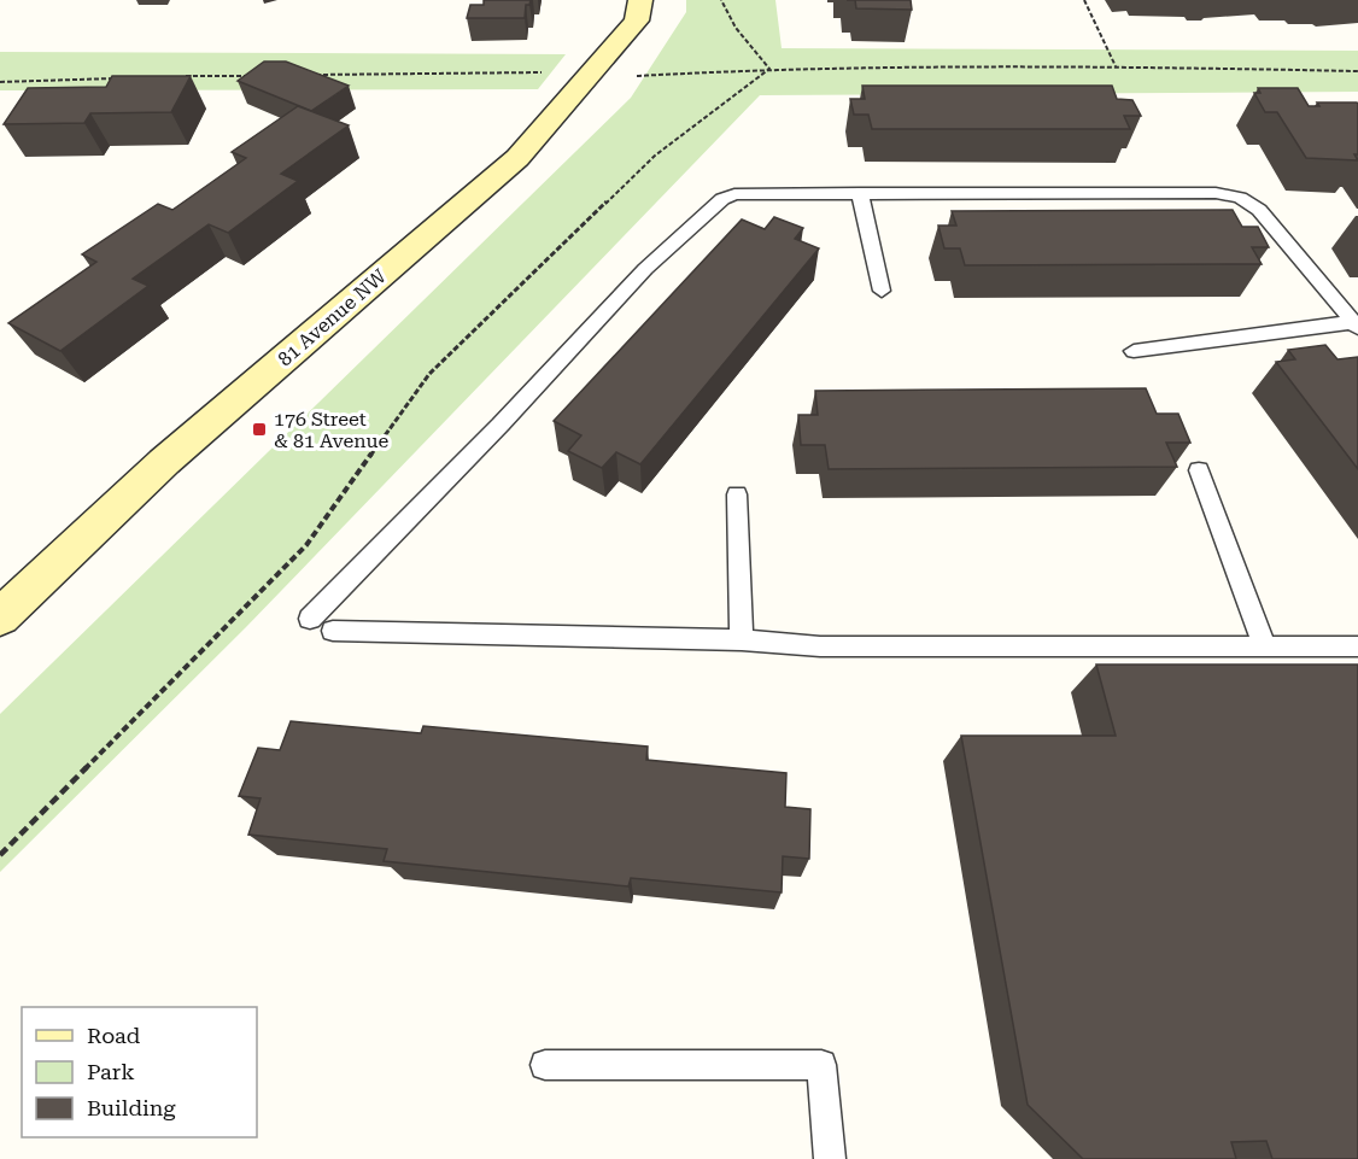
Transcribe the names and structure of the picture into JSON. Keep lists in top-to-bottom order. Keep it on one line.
{"streets":{"street":["81 Avenue NW"]},"places":{"transit":["176 Street & 81 Avenue"]},"legend":["Road","Park","Building"]}
